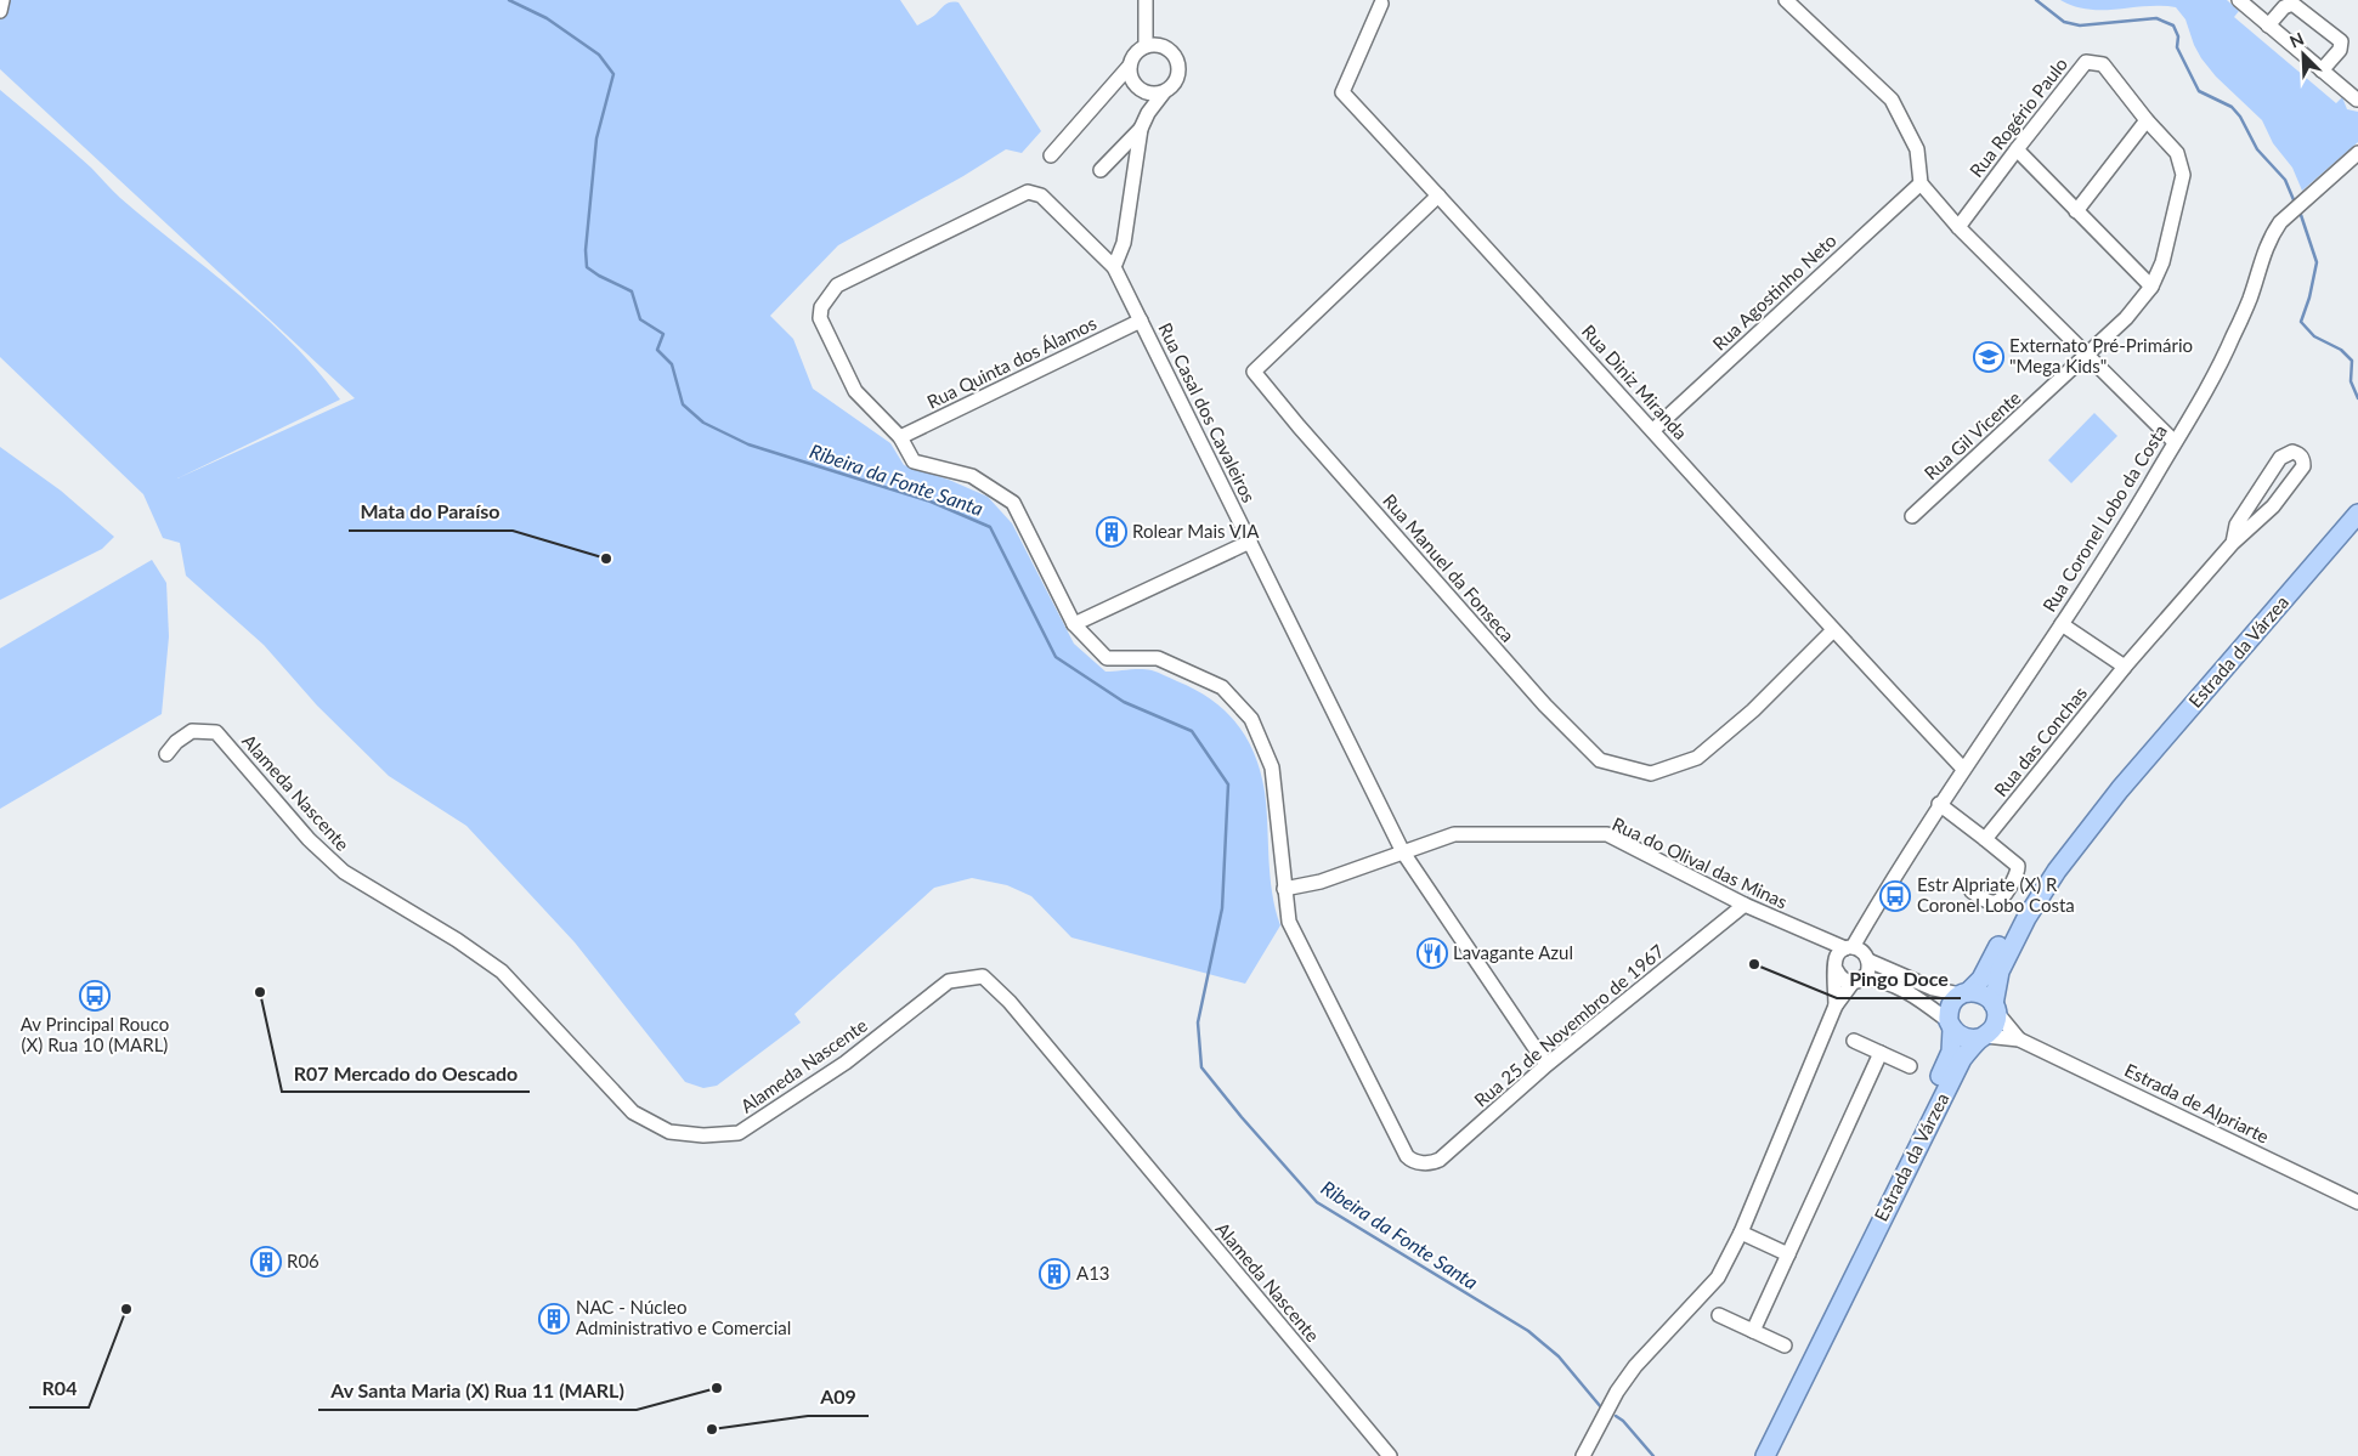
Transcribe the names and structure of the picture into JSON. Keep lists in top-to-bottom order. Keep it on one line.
{"streets":{"main road":["Estrada da Várzea"],"street":["Rua Rogério Paulo","Rua Agostinho Neto","Rua Quinta dos Álamos","Rua Diniz Miranda","Rua Casal dos Cavaleiros","Rua Gil Vicente","Rua Coronel Lobo da Costa","Rua Manuel da Fonseca","Rua das Conchas","Alameda Nascente","Rua do Olival das Minas","Rua 25 de Novembro de 1967","Estrada de Alpriarte"]},"crossings":[["Rua Rogério Paulo","Rua Gil Vicente"],["Rua Agostinho Neto","Rua Diniz Miranda"],["Rua Quinta dos Álamos","Rua Casal dos Cavaleiros"],["Rua Diniz Miranda","Rua Coronel Lobo da Costa"],["Rua Diniz Miranda","Rua Manuel da Fonseca"],["Rua Casal dos Cavaleiros","Rua do Olival das Minas"],["Rua Casal dos Cavaleiros","Rua 25 de Novembro de 1967"],["Rua Coronel Lobo da Costa","Rua do Olival das Minas"],["Estrada da Várzea","Estrada de Alpriarte"],["Rua do Olival das Minas","Rua 25 de Novembro de 1967"]],"water":["Ribeira da Fonte Santa"],"places":{"school or university":["Externato Pré-Primário \"Mega Kids\""],"building":["Rolear Mais VIA","R06","A13","NAC - Núcleo Administrativo e Comercial"],"other":["Mata do Paraíso","Pingo Doce","R07 Mercado do Oescado","R04","Av Santa Maria (X) Rua 11 (MARL)","A09"],"bus stop":["Estr Alpriate (X) R Coronel Lobo Costa","Av Principal Rouco (X) Rua 10 (MARL)"],"restaurant":["Lavagante Azul"]},"north":"top left"}
